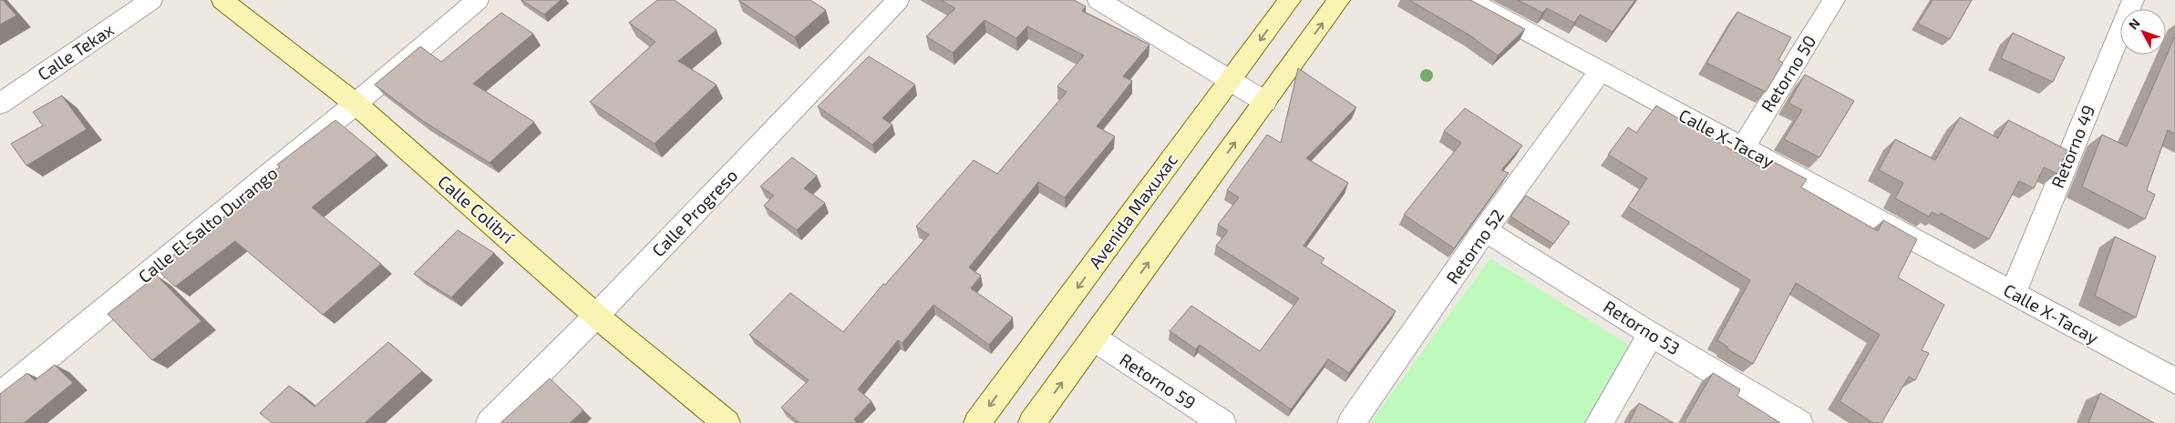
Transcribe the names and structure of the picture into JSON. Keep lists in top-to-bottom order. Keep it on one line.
{"streets":{"street":["Calle Tekax","Retorno 50","Calle X-Tacay","Retorno 49","Calle Colibrí","Avenida Maxuxac","Calle Progreso","Calle El Salto Durango","Retorno 52","Retorno 53","Retorno 59"]},"crossings":[["Retorno 50","Calle X-Tacay"],["Calle X-Tacay","Retorno 49"],["Calle X-Tacay","Retorno 52"],["Calle Colibrí","Calle Progreso"],["Calle Colibrí","Calle El Salto Durango"],["Retorno 52","Retorno 53"]],"north":"top left"}
